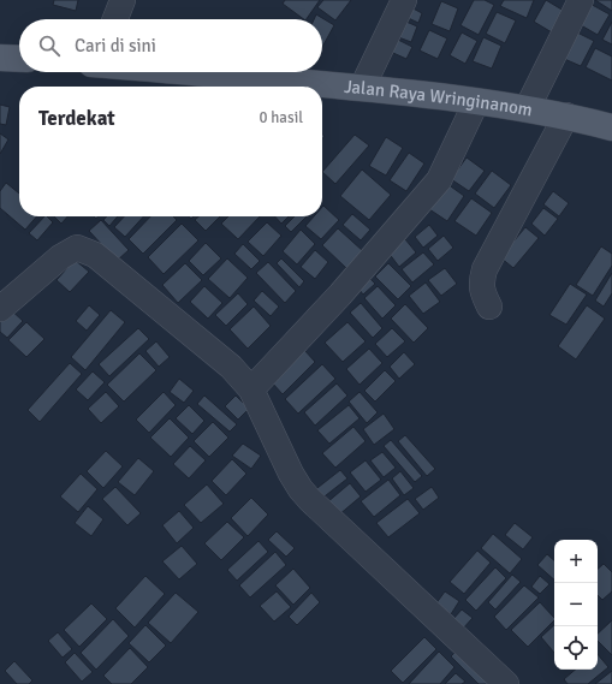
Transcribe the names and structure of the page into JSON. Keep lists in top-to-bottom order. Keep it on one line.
{"streets":{"main road":["Jalan Raya Wringinanom"]},"page":{"search":"Cari di sini","heading":["Terdekat","0 hasil"],"map_buttons":["+","−"]}}
